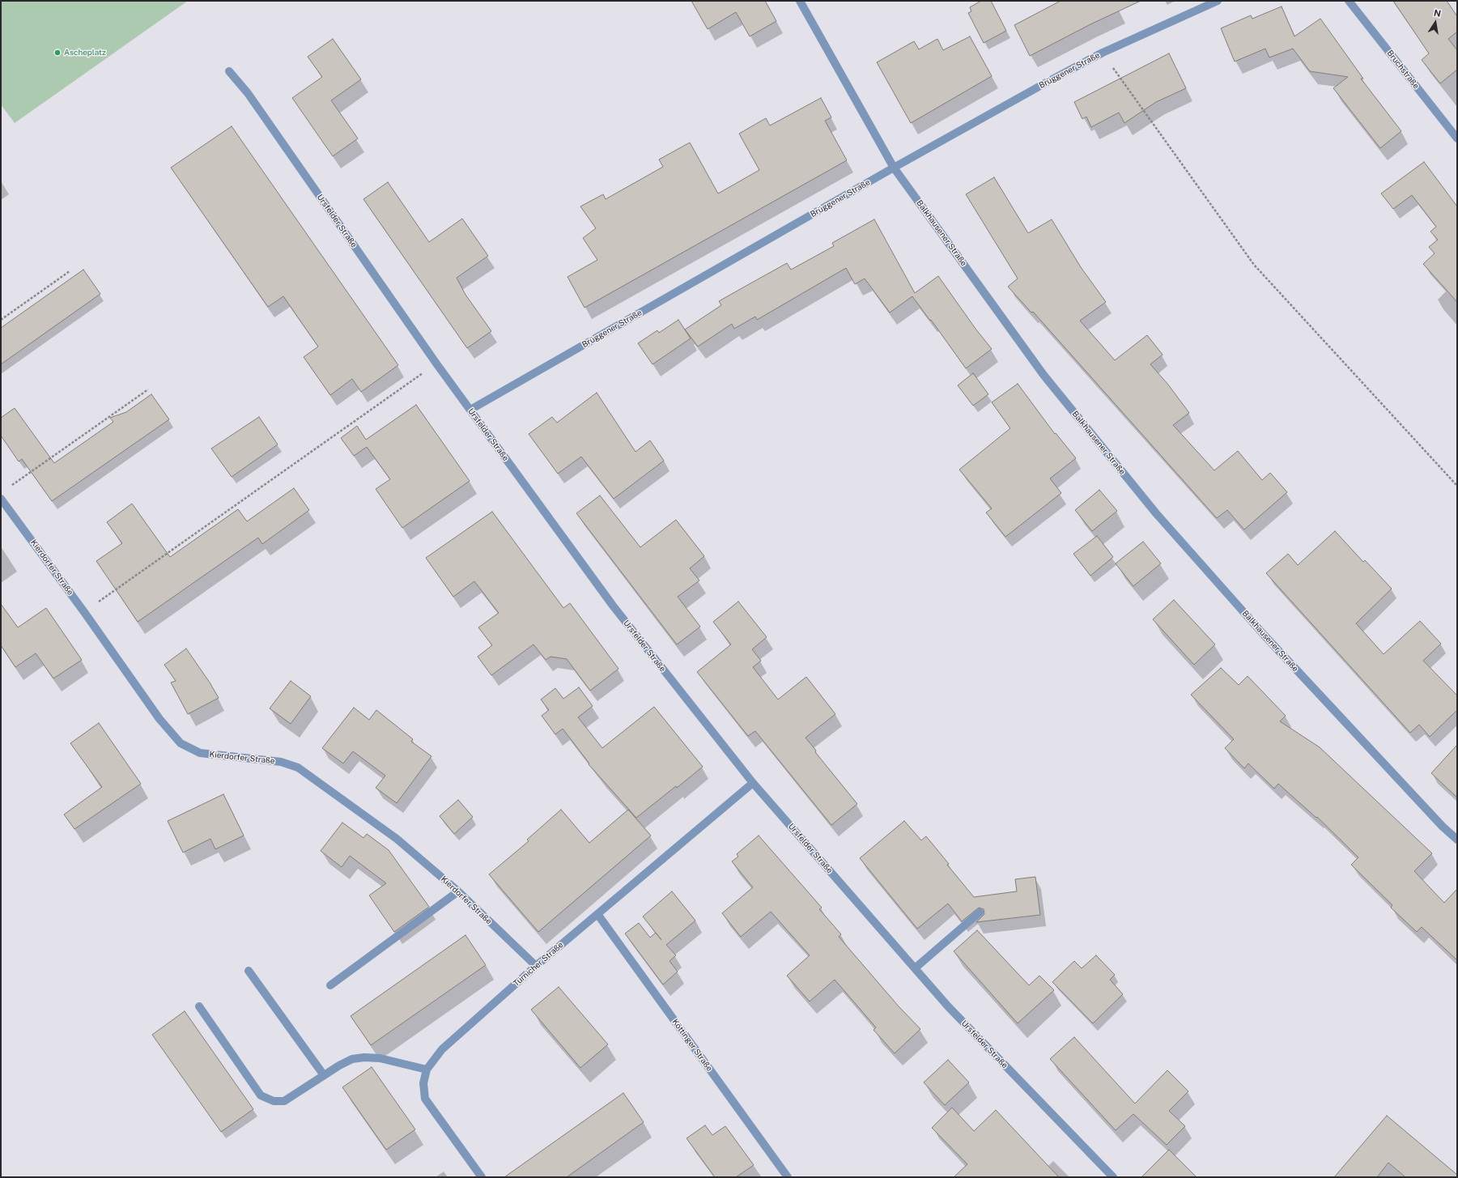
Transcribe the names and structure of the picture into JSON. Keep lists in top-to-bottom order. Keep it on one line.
{"streets":{"street":["Bruchstraße","Brüggener Straße","Ursfelder Straße","Balkhausener Straße","Kierdorfer Straße","Türnicher Straße","Köttinger Straße"]},"crossings":[["Brüggener Straße","Ursfelder Straße"],["Brüggener Straße","Balkhausener Straße"],["Ursfelder Straße","Türnicher Straße"],["Kierdorfer Straße","Türnicher Straße"],["Türnicher Straße","Köttinger Straße"]],"places":["Ascheplatz"],"north":"top"}
